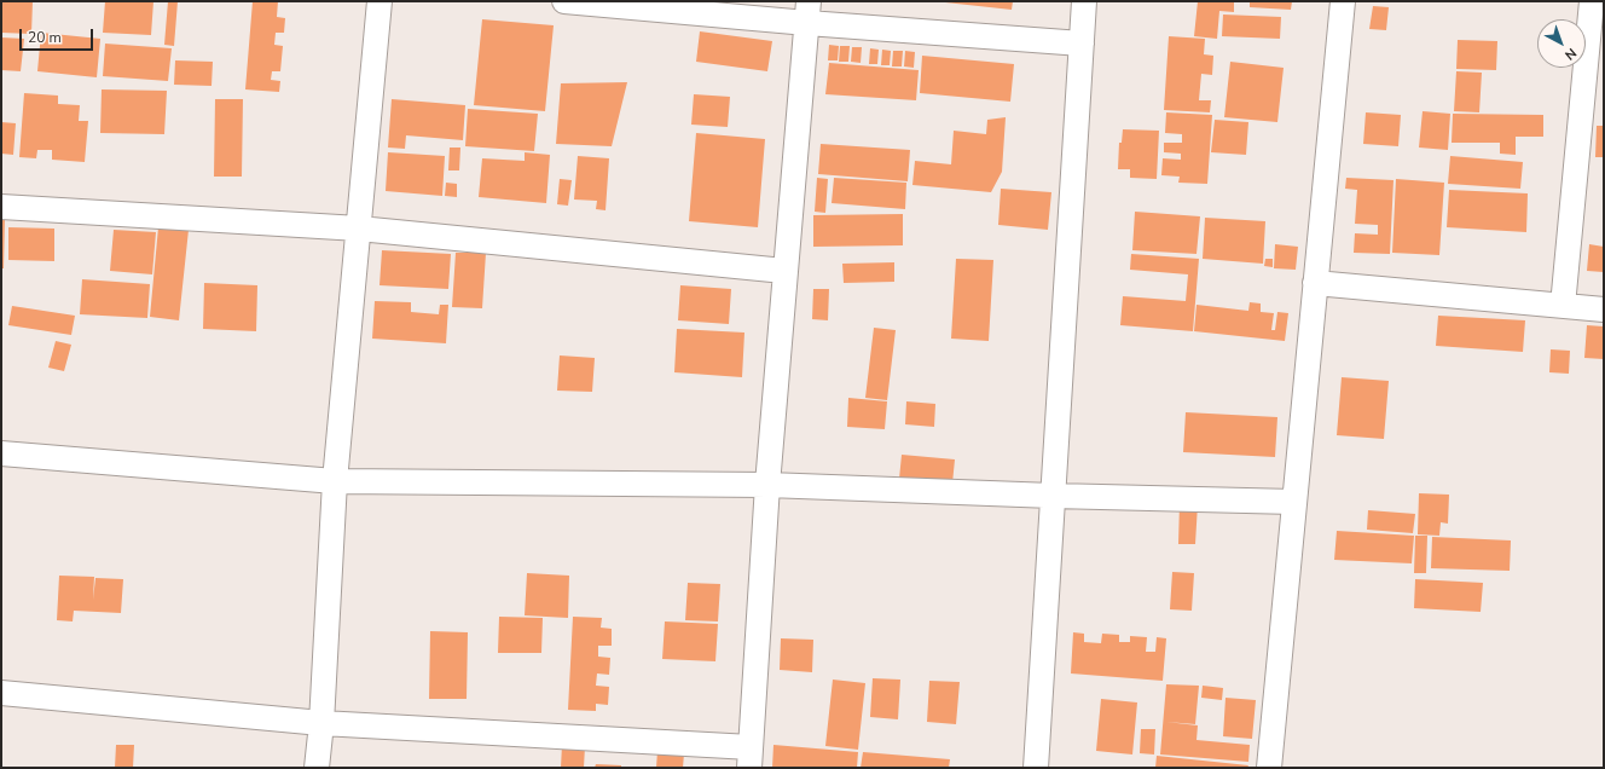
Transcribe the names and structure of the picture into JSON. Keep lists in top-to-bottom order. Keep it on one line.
{"scale_bar":"20 m","north":"bottom right"}
